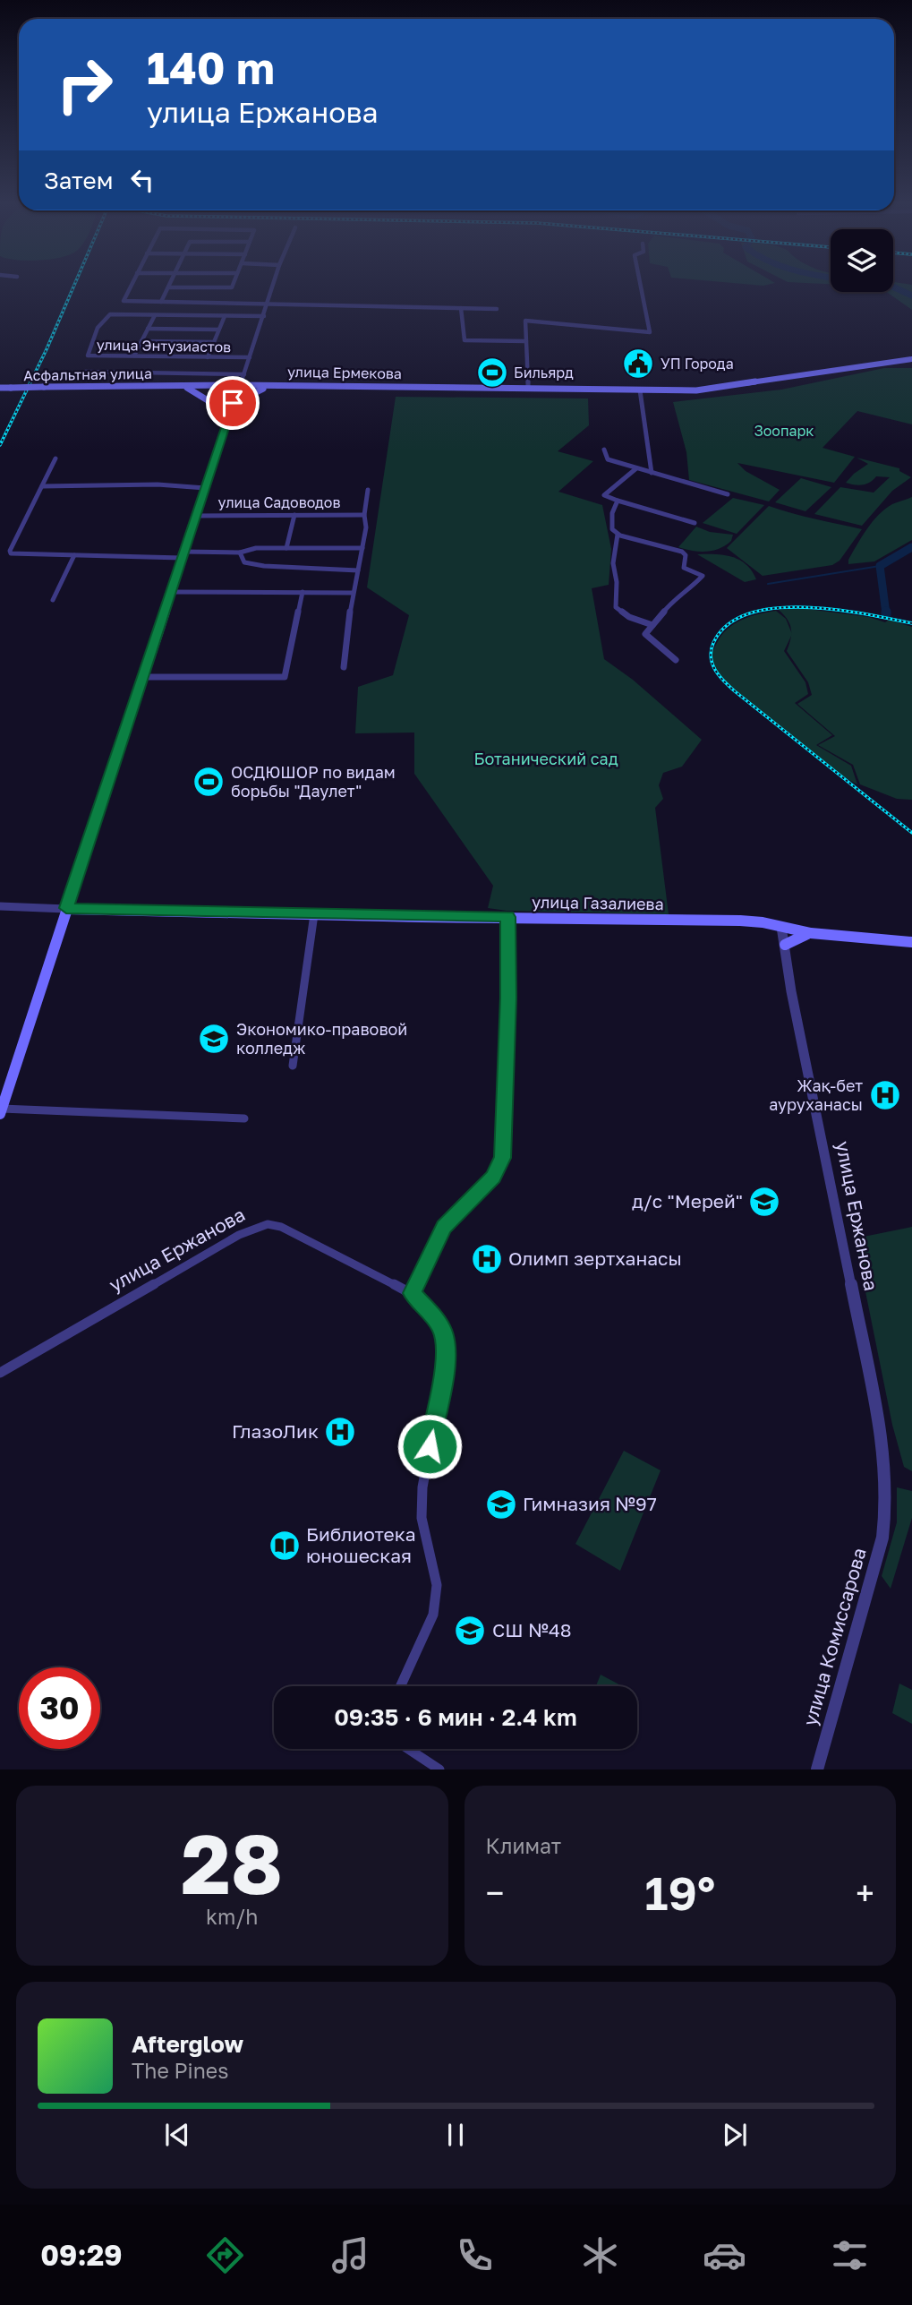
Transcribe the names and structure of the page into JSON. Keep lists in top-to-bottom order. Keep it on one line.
{"streets":{"main road":["улица Ермекова","Асфальтная улица","улица Газалиева"],"street":["улица Энтузиастов","улица Садоводов","улица Ержанова","улица Комиссарова"]},"crossings":[["улица Ермекова","Асфальтная улица"],["улица Газалиева","улица Ержанова"],["улица Ержанова","улица Комиссарова"]],"parks":["Зоопарк","Ботанический сад"],"places":{"public building":["УП Города"],"sports":["Бильярд","ОСДЮШОР по видам борьбы \"Даулет\""],"school or university":["Экономико-правовой колледж","д/с \"Мерей\"","Гимназия №97","СШ №48"],"hospital":["Жақ-бет ауруханасы","Олимп зертханасы","ГлазоЛик"],"library":["Библиотека юношеская"]},"page":{"turn":["140 m","улица Ержанова"],"then":"Затем","limit":"30","trip":"09:35 · 6 мин · 2.4 km","tile":[["28","km/h"],"Климат"],"heat":["−","19°","+"],"song":["Afterglow","The Pines"],"tabs":"09:29"}}
